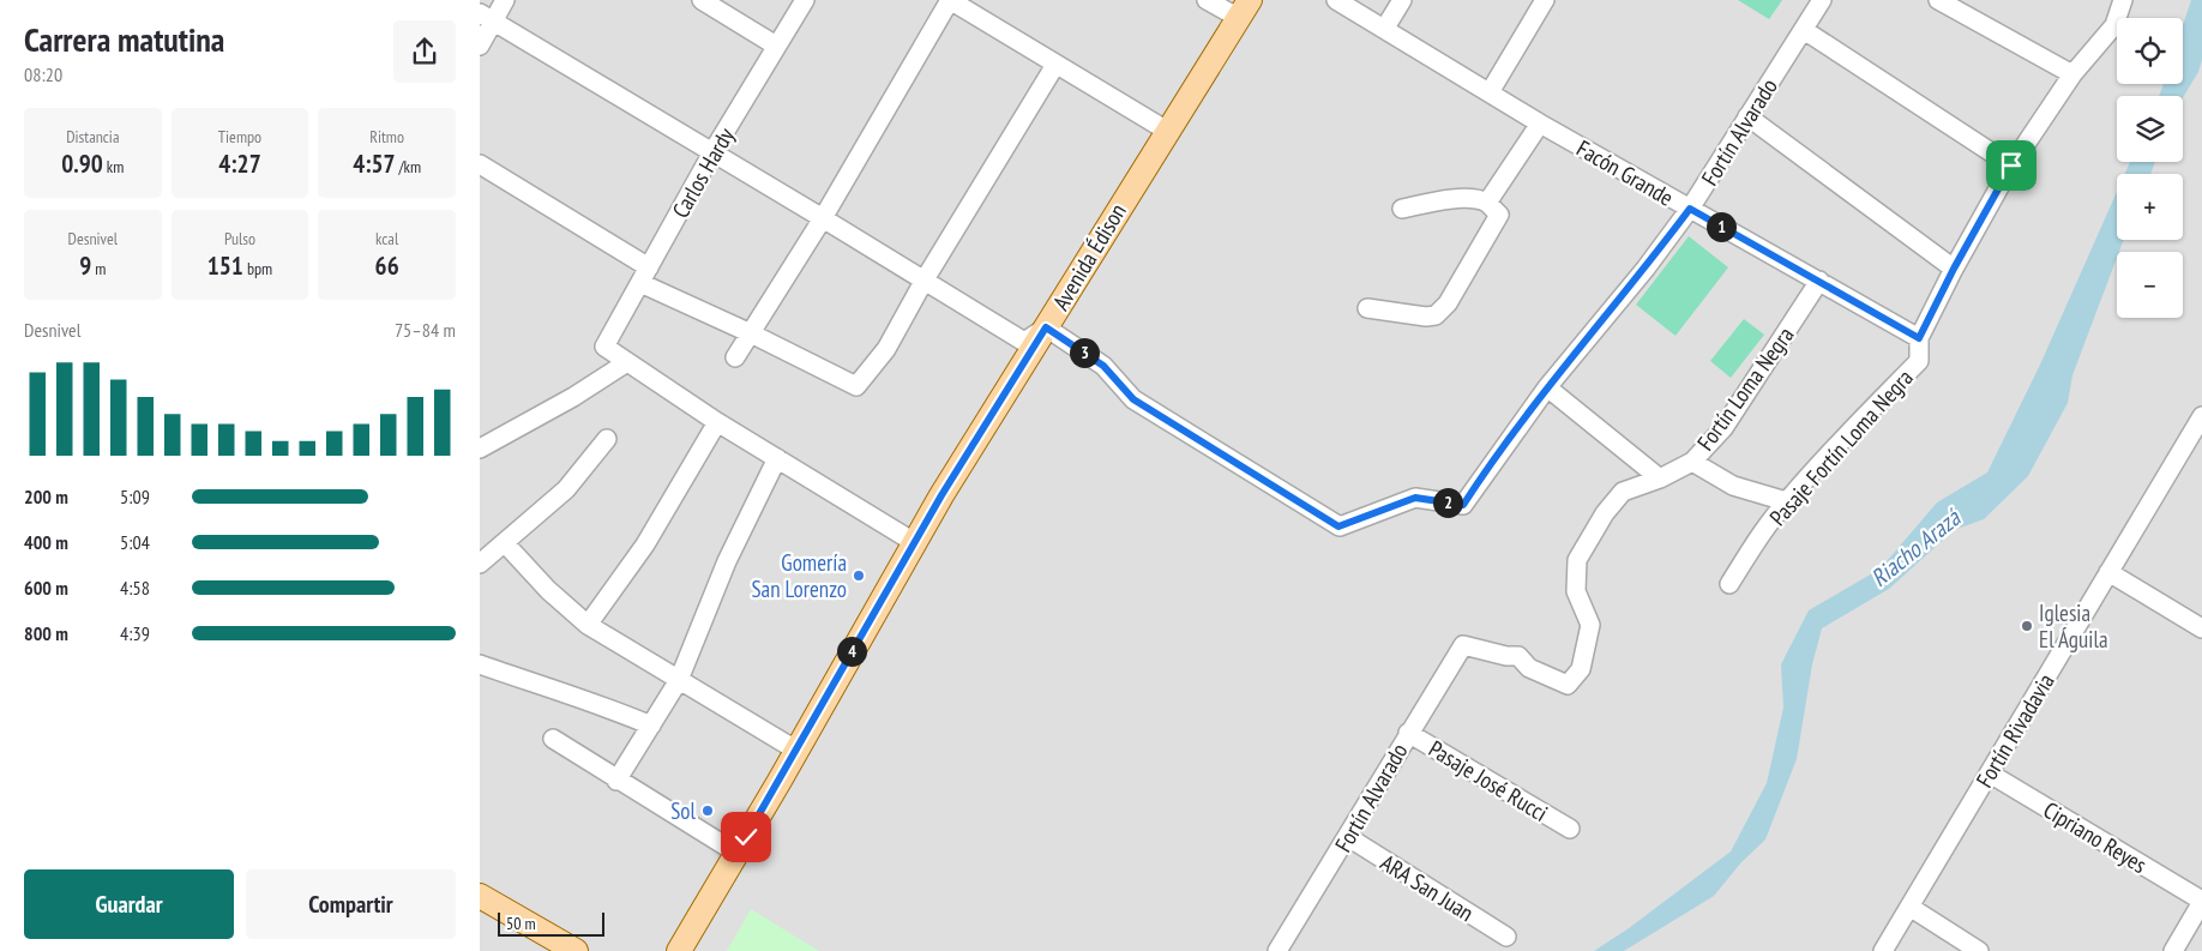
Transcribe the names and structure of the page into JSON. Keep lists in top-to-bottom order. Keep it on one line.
{"streets":{"main road":["Avenida Édison"],"street":["Fortín Alvarado","Carlos Hardy","Facón Grande","Fortín Loma Negra","Pasaje Fortín Loma Negra","Fortín Rivadavia","Pasaje José Rucci","Cipriano Reyes","ARA San Juan"]},"crossings":[["Fortín Alvarado","Facón Grande"],["Fortín Alvarado","Avenida Édison"],["Fortín Alvarado","Fortín Loma Negra"],["Fortín Alvarado","Pasaje José Rucci"],["Fortín Alvarado","ARA San Juan"],["Facón Grande","Fortín Loma Negra"],["Facón Grande","Pasaje Fortín Loma Negra"],["Fortín Rivadavia","Cipriano Reyes"]],"water":["Riacho Arazá"],"places":["Gomería San Lorenzo","Iglesia El Águila","Sol"],"scale_bar":"50 m","page":{"heading":["Carrera matutina","08:20"],"map_buttons":["+","−"],"stats":[["Distancia","0.90 km"],["Tiempo","4:27"],["Ritmo","4:57 /km"],["Desnivel","9 m"],["Pulso","151 bpm"],["kcal","66"]],"pins":["1","3","2","4"],"chart":["Desnivel","75–84 m"],"list":[{"name":"200 m","note":"5:09"},{"name":"400 m","note":"5:04"},{"name":"600 m","note":"4:58"},{"name":"800 m","note":"4:39"}],"buttons":["Guardar","Compartir"],"scale":"50 m"}}
